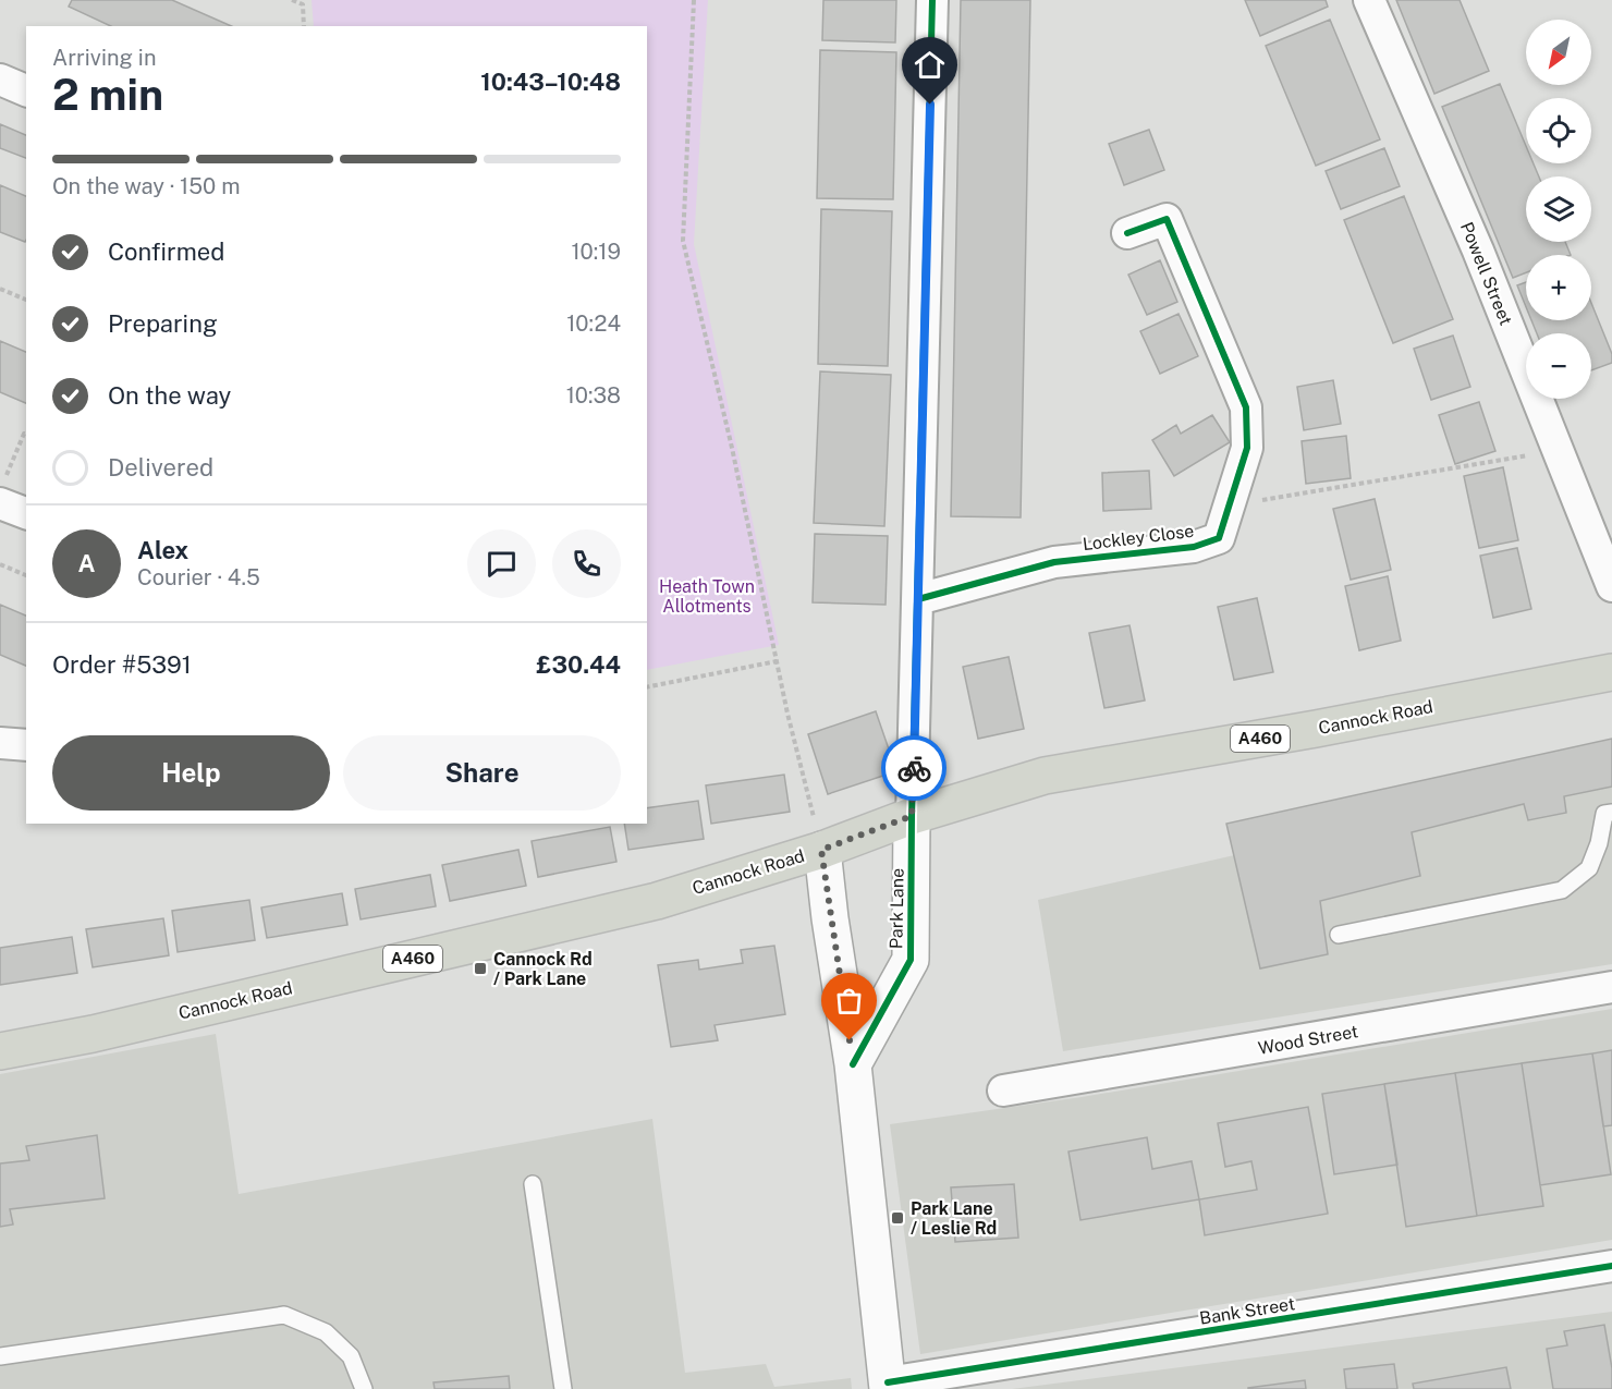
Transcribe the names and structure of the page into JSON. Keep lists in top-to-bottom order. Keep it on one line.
{"streets":{"highway":["Cannock Road","A460"],"street":["Powell Street","Lockley Close","Park Lane","Wood Street","Bank Street"]},"crossings":[["Cannock Road","Park Lane"]],"parks":["Heath Town Allotments"],"places":{"transit":["Cannock Rd / Park Lane","Park Lane / Leslie Rd"]},"north":"bottom left","page":{"map_buttons":["+","−"],"heading":["2 min","Arriving in","10:43–10:48"],"panel":["Alex","Courier · 4.5","Order #5391","£30.44"],"bar":"On the way · 150 m","list":[["Confirmed","10:19"],["Preparing","10:24"],["On the way","10:38"],"Delivered"],"round":"A","buttons":["Help","Share"]}}
